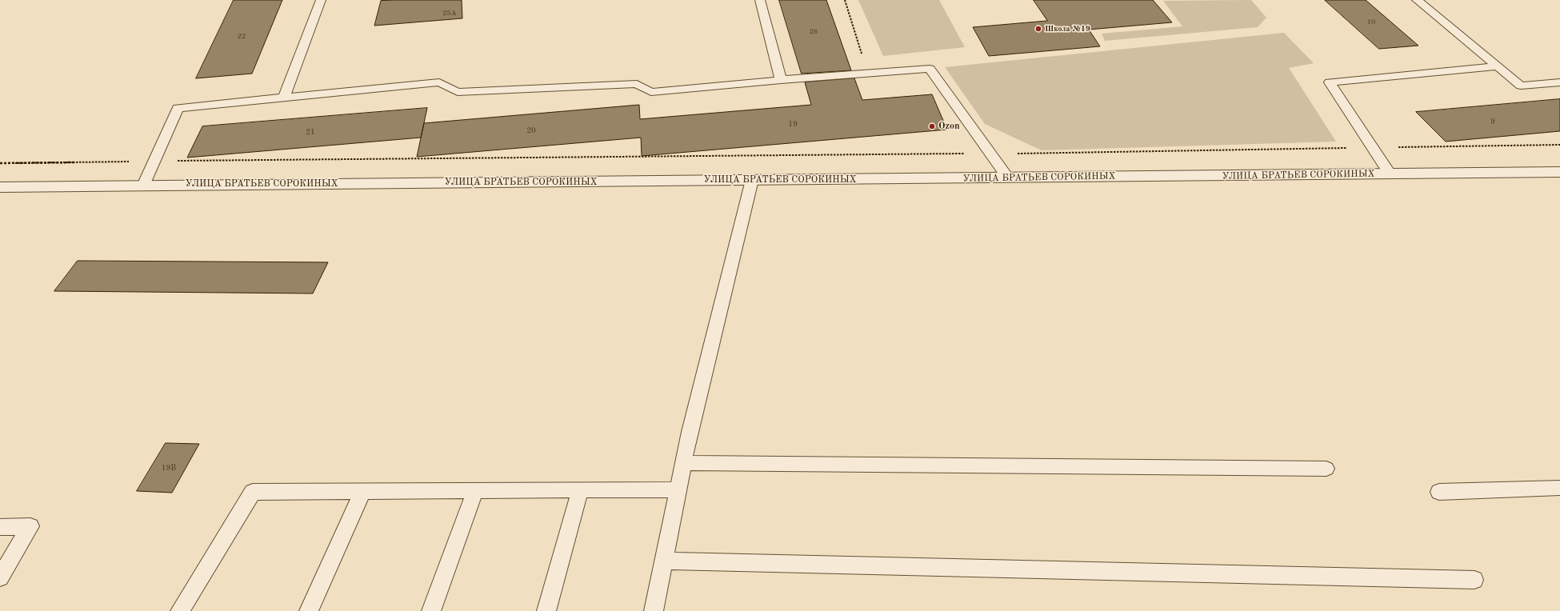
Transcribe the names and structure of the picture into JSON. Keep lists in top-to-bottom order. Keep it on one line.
{"streets":{"street":["УЛИЦА БРАТЬЕВ СОРОКИНЫХ"]},"places":["Школа №19","Ozon"],"house_numbers":["25А","10","26","22","9","19","20","21","19В"]}
